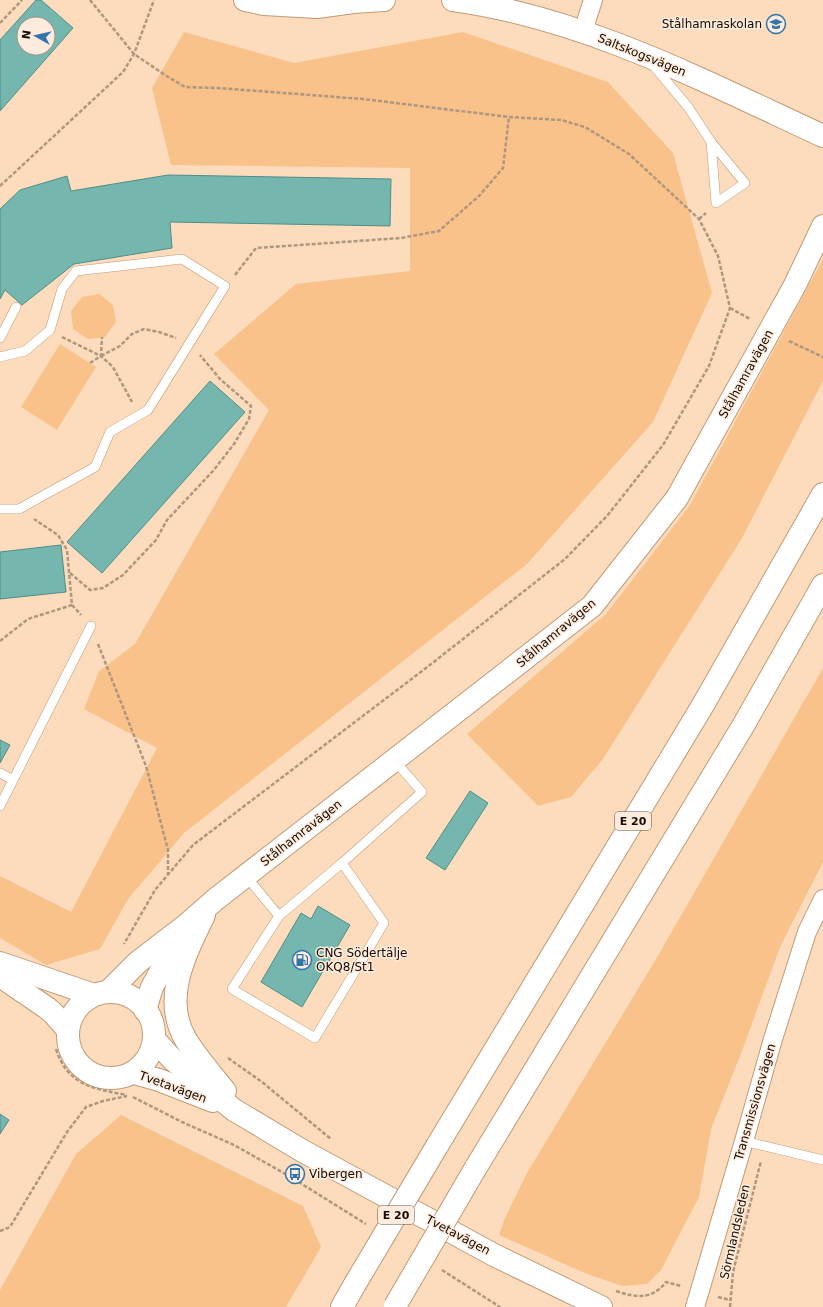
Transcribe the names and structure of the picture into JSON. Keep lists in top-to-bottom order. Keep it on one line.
{"streets":{"main road":["Saltskogsvägen","Stålhamravägen","E 20","Tvetavägen"],"street":["Transmissionsvägen"],"path":["Sörmlandsleden"]},"crossings":[["Stålhamravägen","Tvetavägen"]],"places":{"school or university":["Stålhamraskolan"],"fuel station":["CNG Södertälje OKQ8/St1"],"bus stop":["Vibergen"]},"north":"left"}
